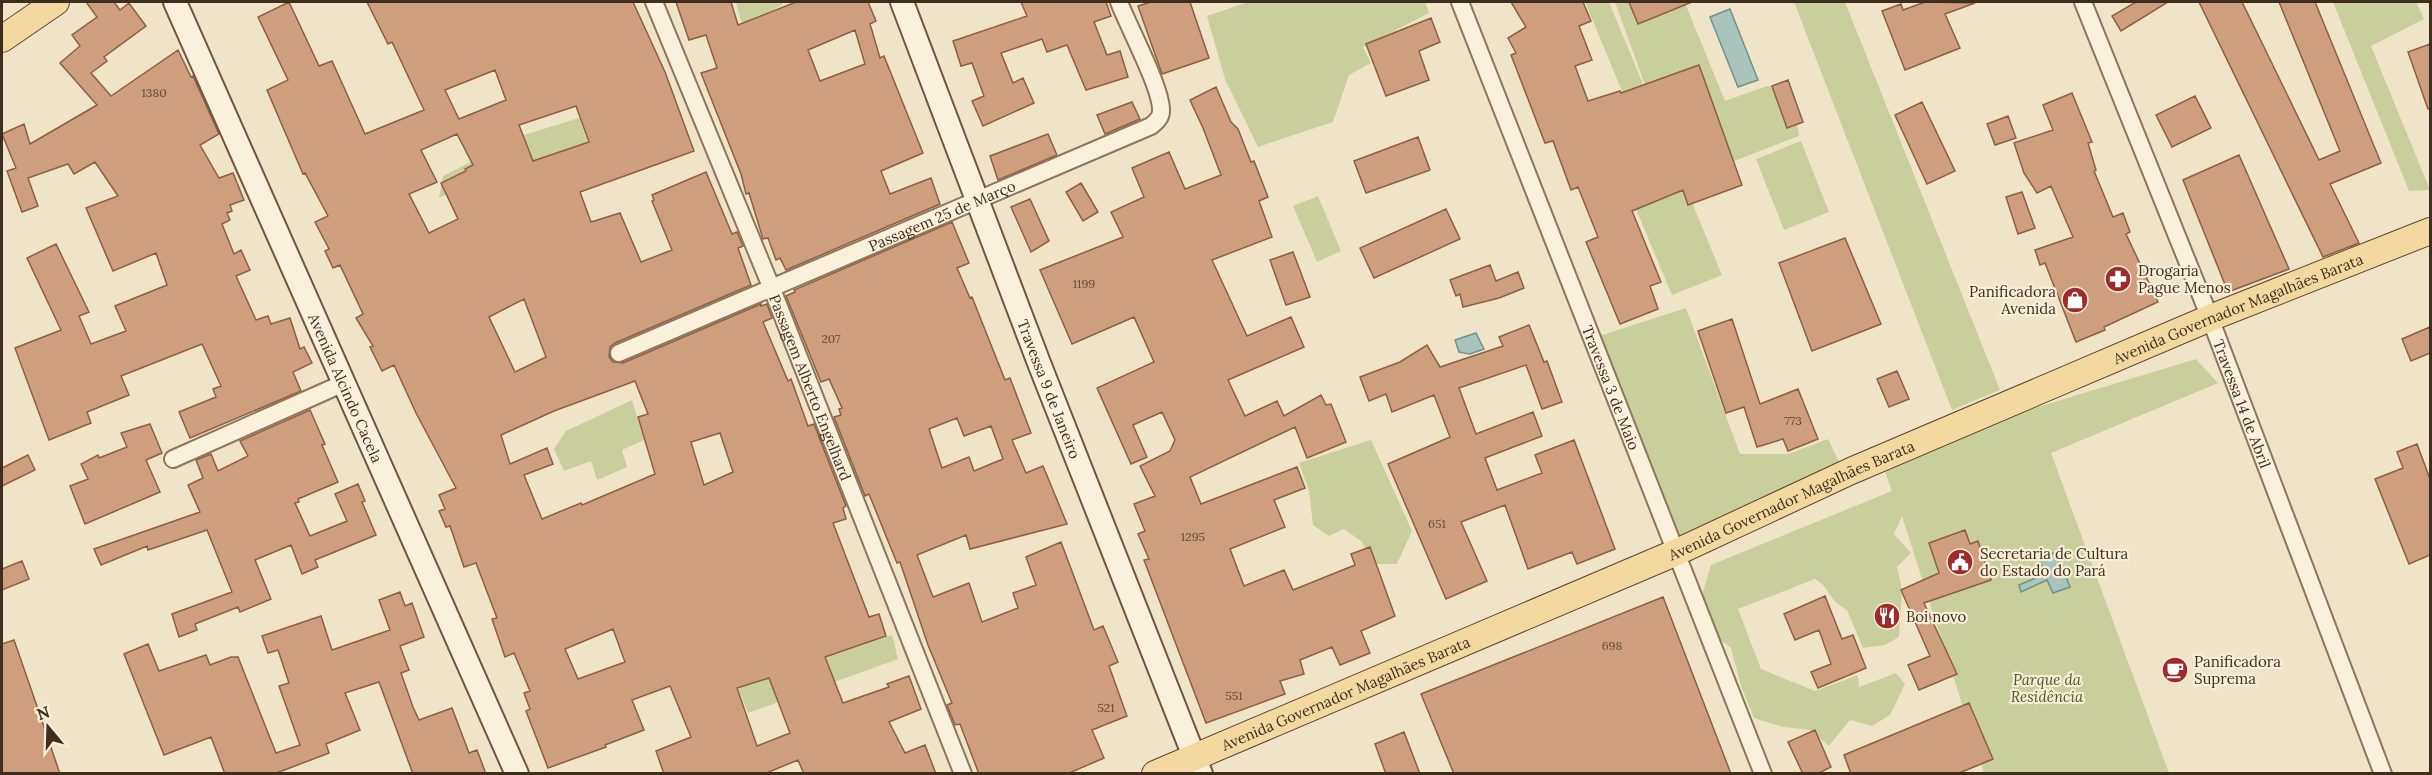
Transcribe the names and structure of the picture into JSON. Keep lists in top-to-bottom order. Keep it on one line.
{"streets":{"main road":["Avenida Governador Magalhães Barata","Avenida Alcindo Cacela","Travessa 9 de Janeiro"],"street":["Passagem 25 de Março","Passagem Alberto Engelhard","Travessa 3 de Maio","Travessa 14 de Abril"]},"crossings":[["Passagem 25 de Março","Passagem Alberto Engelhard"],["Passagem 25 de Março","Travessa 9 de Janeiro"],["Avenida Governador Magalhães Barata","Travessa 3 de Maio"],["Avenida Governador Magalhães Barata","Travessa 9 de Janeiro"],["Avenida Governador Magalhães Barata","Travessa 14 de Abril"]],"parks":["Parque da Residência"],"places":{"pharmacy":["Drogaria Pague Menos"],"shop":["Panificadora Avenida"],"public building":["Secretaria de Cultura do Estado do Pará"],"restaurant":["Boi novo"],"cafe":["Panificadora Suprema"]},"house_numbers":["1380","1199","207","773","651","1295","698","551","521"],"north":"top"}
